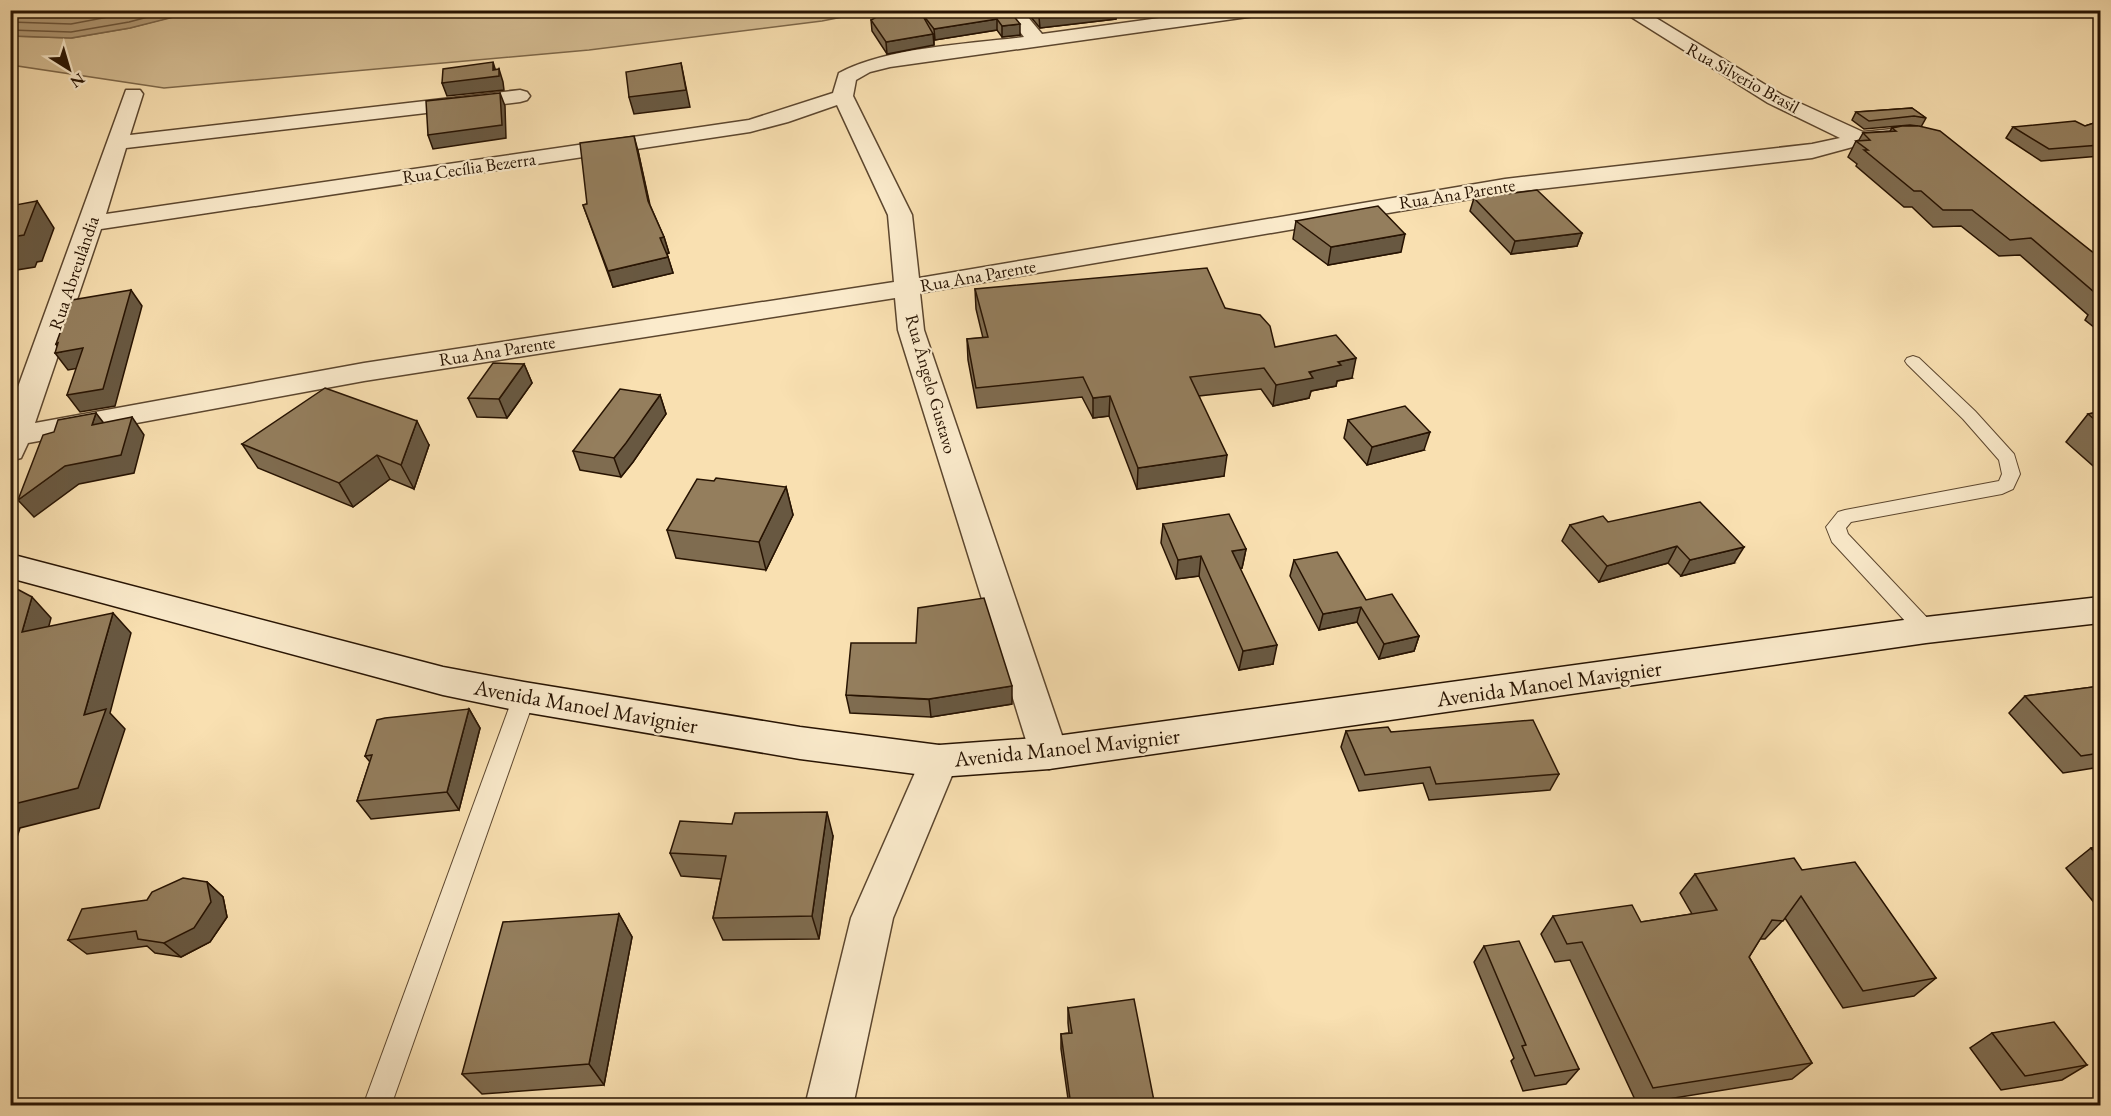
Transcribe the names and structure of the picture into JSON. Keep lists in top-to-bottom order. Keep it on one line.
{"streets":{"street":["Rua Silverio Brasil","Rua Cecília Bezerra","Rua Ana Parente","Rua Abreulândia","Rua Ângelo Gustavo","Avenida Manoel Mavignier"]},"crossings":[["Rua Silverio Brasil","Rua Ana Parente"],["Rua Cecília Bezerra","Rua Abreulândia"],["Rua Cecília Bezerra","Rua Ângelo Gustavo"],["Rua Ana Parente","Rua Abreulândia"],["Rua Ana Parente","Rua Ângelo Gustavo"],["Rua Ângelo Gustavo","Avenida Manoel Mavignier"]],"north":"bottom right"}
